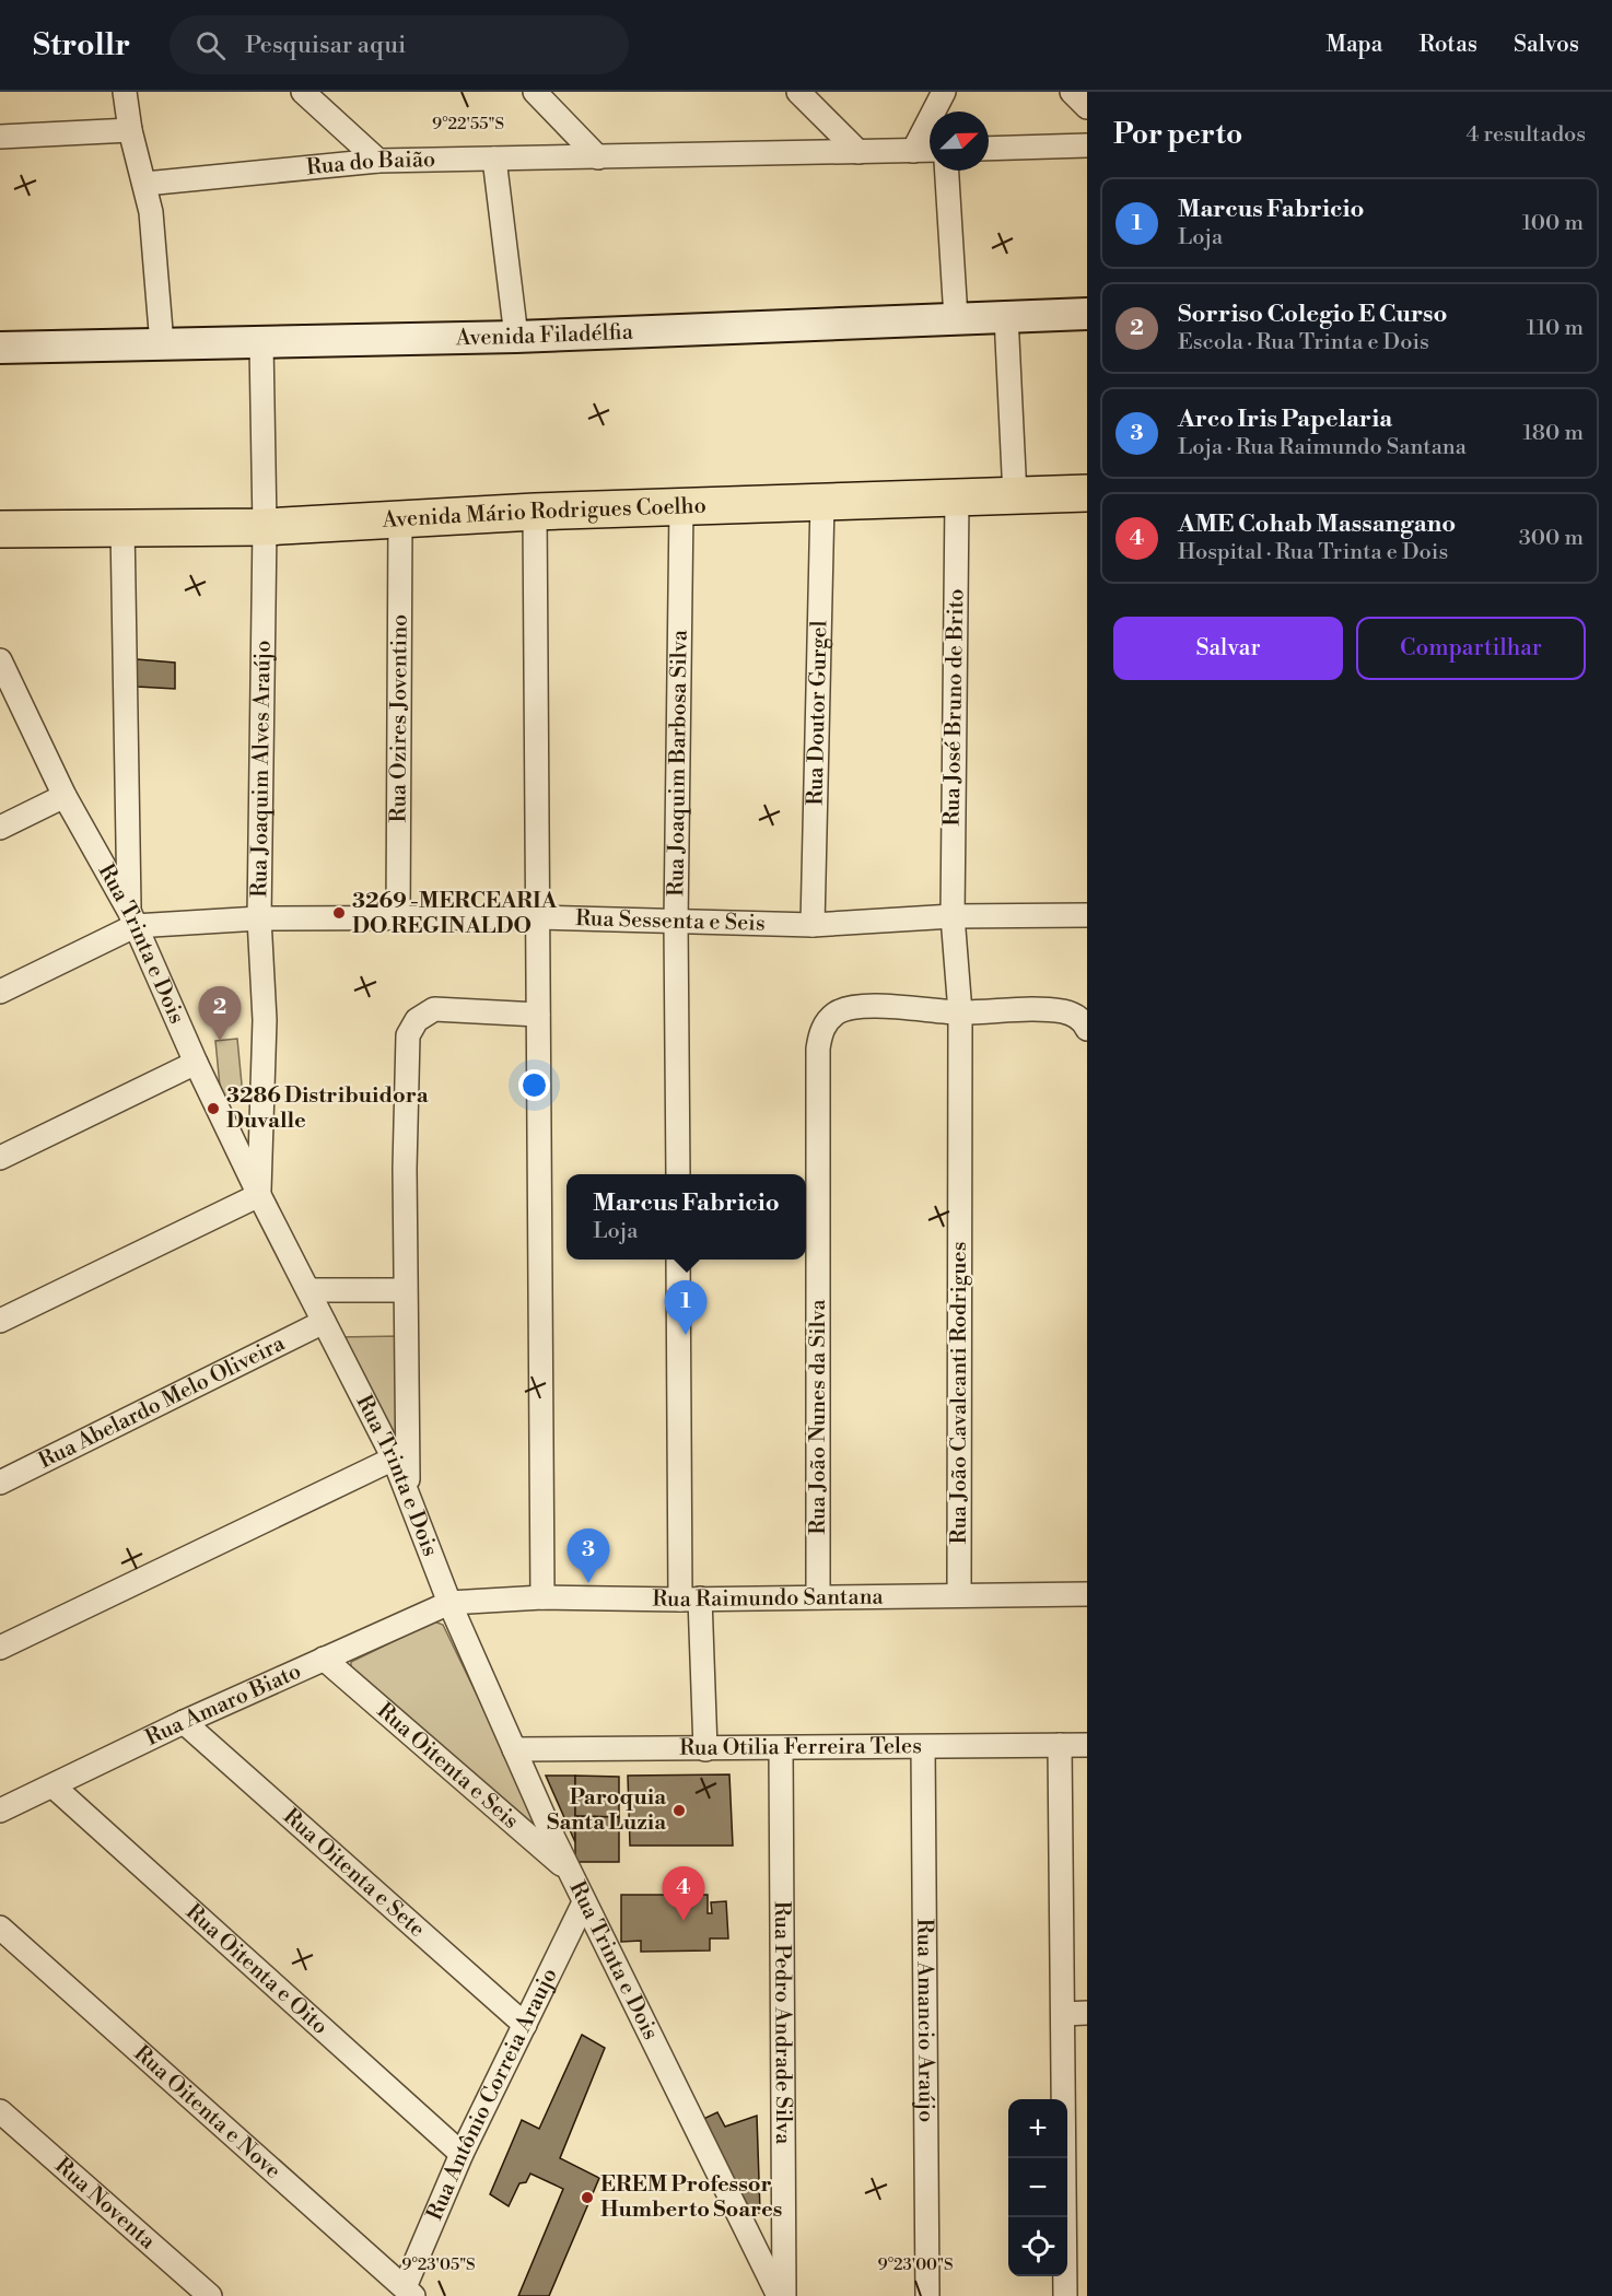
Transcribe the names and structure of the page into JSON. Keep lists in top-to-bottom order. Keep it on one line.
{"streets":{"main road":["Avenida Mário Rodrigues Coelho"],"street":["Rua do Baião","Avenida Filadélfia","Rua José Bruno de Brito","Rua Doutor Gurgel","Rua Ozires Joventino","Rua Joaquim Barbosa Silva","Rua Joaquim Alves Araújo","Rua Sessenta e Seis","Rua Trinta e Dois","Rua João Cavalcanti Rodrigues","Rua Abelardo Melo Oliveira","Rua João Nunes da Silva","Rua Raimundo Santana","Rua Amaro Biato","Rua Otilia Ferreira Teles","Rua Oitenta e Seis","Rua Oitenta e Sete","Rua Oitenta e Oito","Rua Amancio Araújo","Rua Pedro Andrade Silva","Rua Antônio Correia Araujo","Rua Oitenta e Nove","Rua Noventa"]},"crossings":[["Avenida Filadélfia","Rua Joaquim Alves Araújo"],["Avenida Mário Rodrigues Coelho","Rua José Bruno de Brito"],["Avenida Mário Rodrigues Coelho","Rua Doutor Gurgel"],["Avenida Mário Rodrigues Coelho","Rua Ozires Joventino"],["Avenida Mário Rodrigues Coelho","Rua Joaquim Barbosa Silva"],["Avenida Mário Rodrigues Coelho","Rua Joaquim Alves Araújo"],["Rua José Bruno de Brito","Rua Sessenta e Seis"],["Rua José Bruno de Brito","Rua João Cavalcanti Rodrigues"],["Rua Doutor Gurgel","Rua Sessenta e Seis"],["Rua Ozires Joventino","Rua Sessenta e Seis"],["Rua Joaquim Barbosa Silva","Rua Sessenta e Seis"],["Rua Joaquim Alves Araújo","Rua Sessenta e Seis"],["Rua Joaquim Alves Araújo","Rua Trinta e Dois"],["Rua Sessenta e Seis","Rua Trinta e Dois"],["Rua Sessenta e Seis","Rua João Cavalcanti Rodrigues"],["Rua Trinta e Dois","Rua Abelardo Melo Oliveira"],["Rua Trinta e Dois","Rua Raimundo Santana"],["Rua Trinta e Dois","Rua Amaro Biato"],["Rua Trinta e Dois","Rua Otilia Ferreira Teles"],["Rua Trinta e Dois","Rua Oitenta e Seis"],["Rua Trinta e Dois","Rua Antônio Correia Araujo"],["Rua João Cavalcanti Rodrigues","Rua João Nunes da Silva"],["Rua João Cavalcanti Rodrigues","Rua Raimundo Santana"],["Rua João Nunes da Silva","Rua Raimundo Santana"],["Rua Raimundo Santana","Rua Amaro Biato"],["Rua Amaro Biato","Rua Oitenta e Seis"],["Rua Amaro Biato","Rua Oitenta e Sete"],["Rua Amaro Biato","Rua Oitenta e Oito"],["Rua Otilia Ferreira Teles","Rua Amancio Araújo"],["Rua Otilia Ferreira Teles","Rua Pedro Andrade Silva"],["Rua Oitenta e Sete","Rua Antônio Correia Araujo"],["Rua Oitenta e Oito","Rua Antônio Correia Araujo"],["Rua Antônio Correia Araujo","Rua Oitenta e Nove"]],"places":["3269 -MERCEARIA DO REGINALDO","3286 Distribuidora Duvalle","Paroquia Santa Luzia","EREM Professor Humberto Soares"],"north":"top right","page":{"header":"Strollr","search":"Pesquisar aqui","nav":["Mapa","Rotas","Salvos"],"heading":["Por perto","4 resultados"],"list":[{"mark":"1","name":"Marcus Fabricio","note":"Loja","value":"100 m"},{"mark":"2","name":"Sorriso Colegio E Curso","note":"Escola · Rua Trinta e Dois","value":"110 m"},{"mark":"3","name":"Arco Iris Papelaria","note":"Loja · Rua Raimundo Santana","value":"180 m"},{"mark":"4","name":"AME Cohab Massangano","note":"Hospital · Rua Trinta e Dois","value":"300 m"}],"buttons":["Salvar","Compartilhar"],"pins":["2","1","3","4"],"popup":["Marcus Fabricio","Loja"],"map_buttons":["+","−"]},"coordinates":["9°22'55\"S","9°23'05\"S","9°23'00\"S"]}
